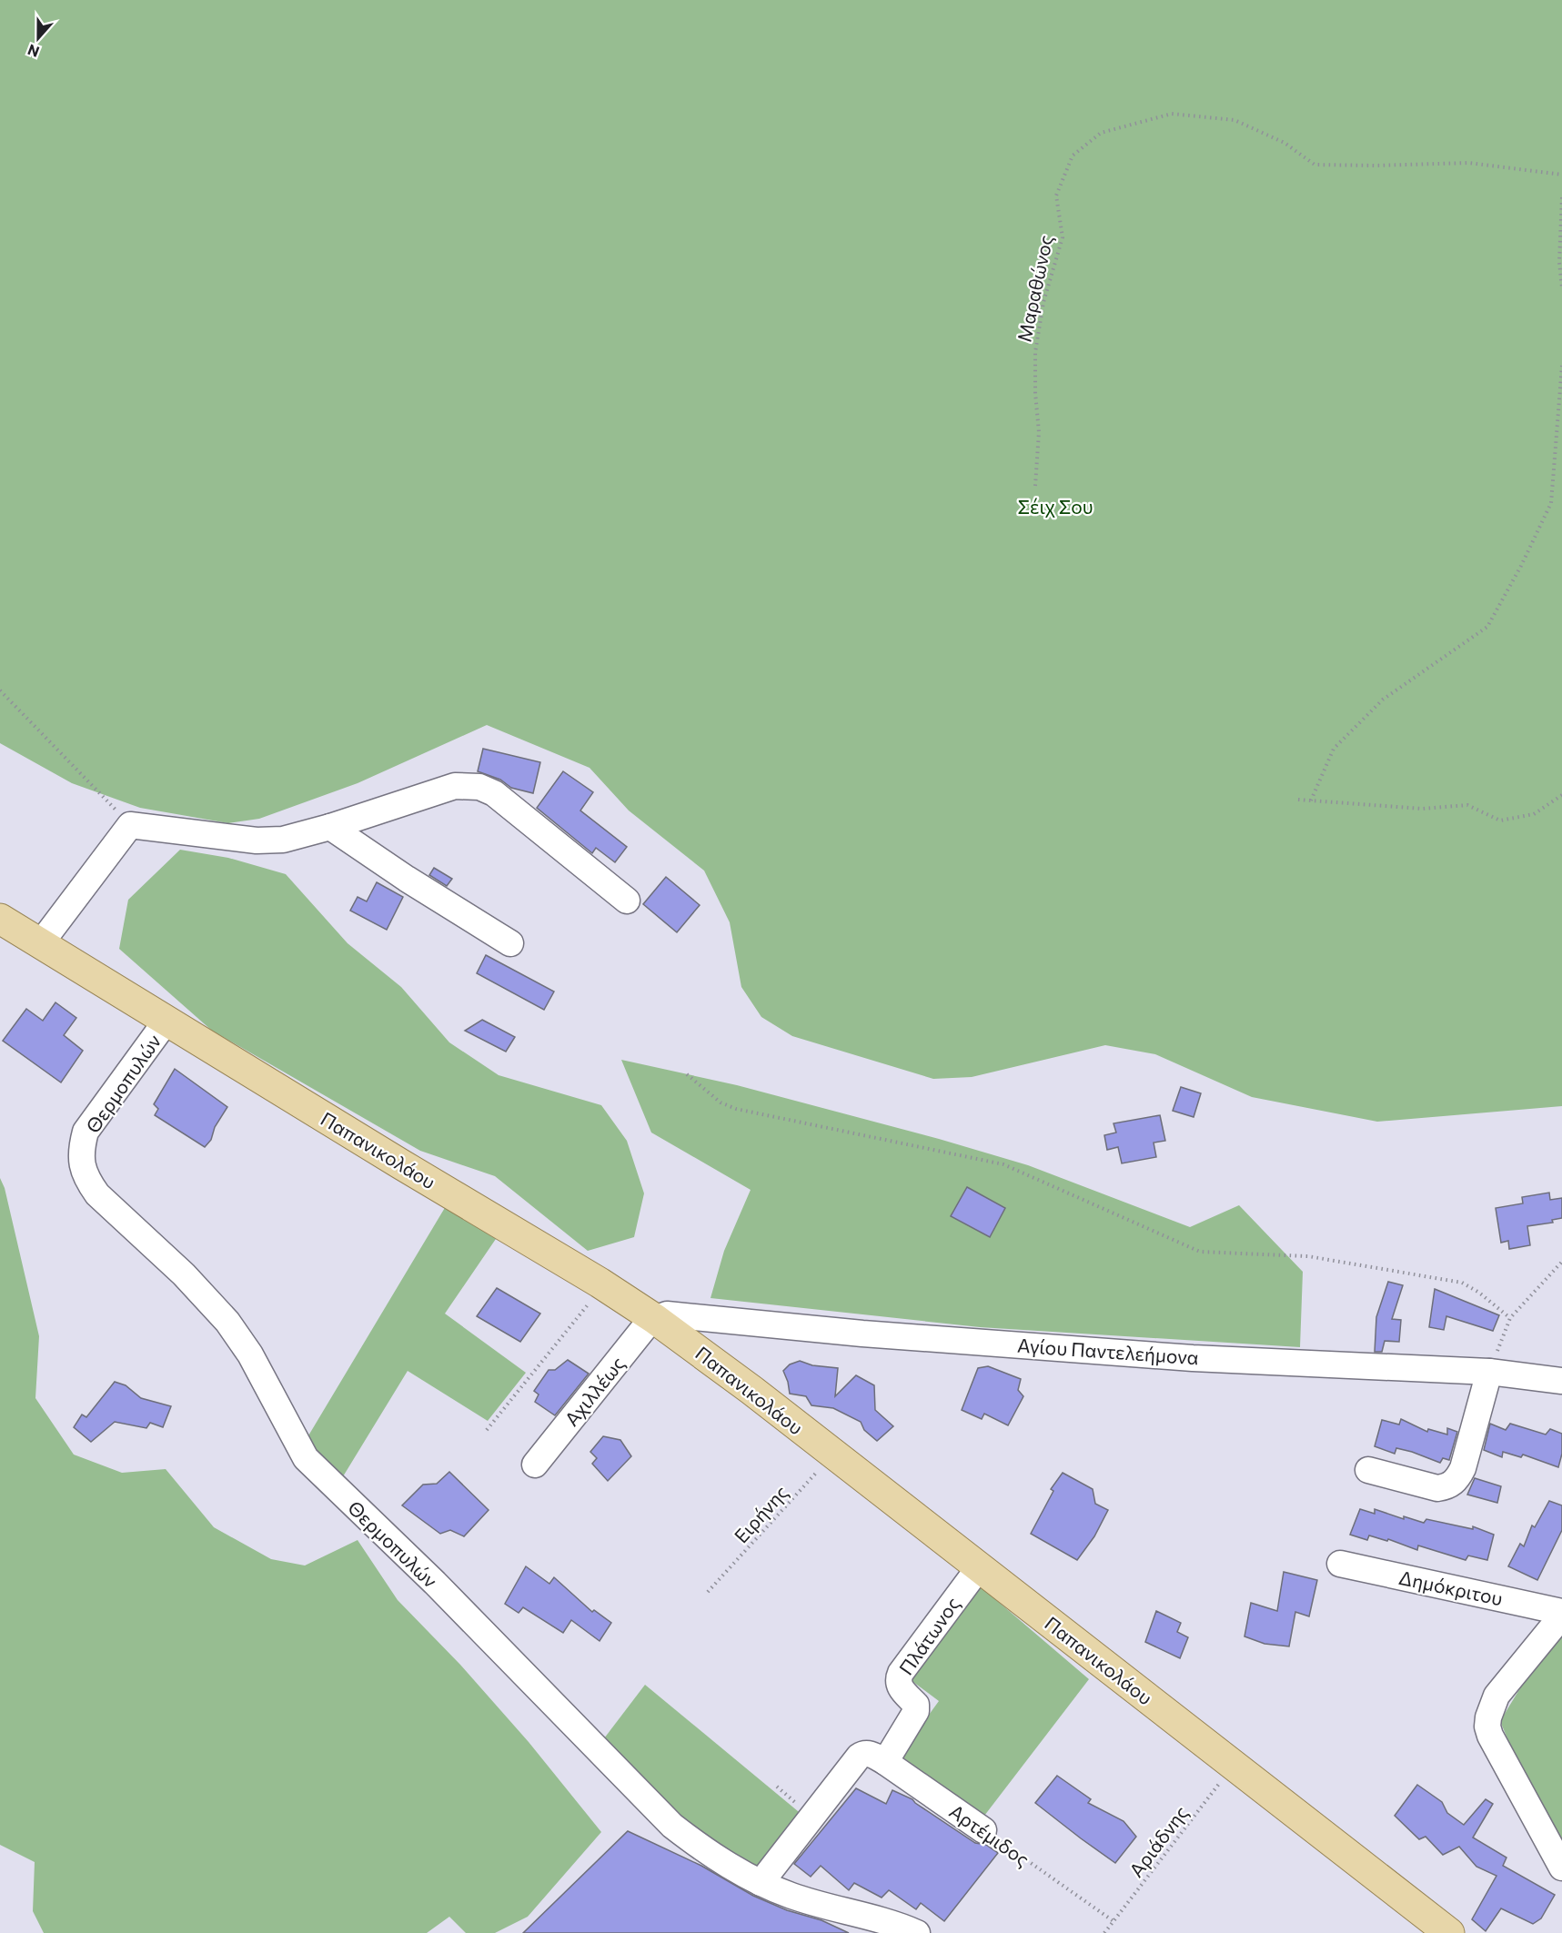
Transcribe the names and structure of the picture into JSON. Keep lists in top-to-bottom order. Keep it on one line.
{"streets":{"main road":["Παπανικολάου"],"street":["Θερμοπυλών","Αγίου Παντελεήμονα","Αχιλλέως","Δημόκριτου","Πλάτωνος","Αρτέμιδος"],"path":["Μαραθώνος","Ειρήνης","Αριάδνης"]},"crossings":[["Θερμοπυλών","Παπανικολάου"],["Θερμοπυλών","Πλάτωνος"],["Παπανικολάου","Αγίου Παντελεήμονα"],["Παπανικολάου","Αχιλλέως"],["Παπανικολάου","Ειρήνης"],["Παπανικολάου","Πλάτωνος"],["Παπανικολάου","Αριάδνης"],["Αγίου Παντελεήμονα","Αχιλλέως"],["Πλάτωνος","Αρτέμιδος"],["Αρτέμιδος","Αριάδνης"]],"parks":["Σέιχ Σου"],"north":"bottom"}
